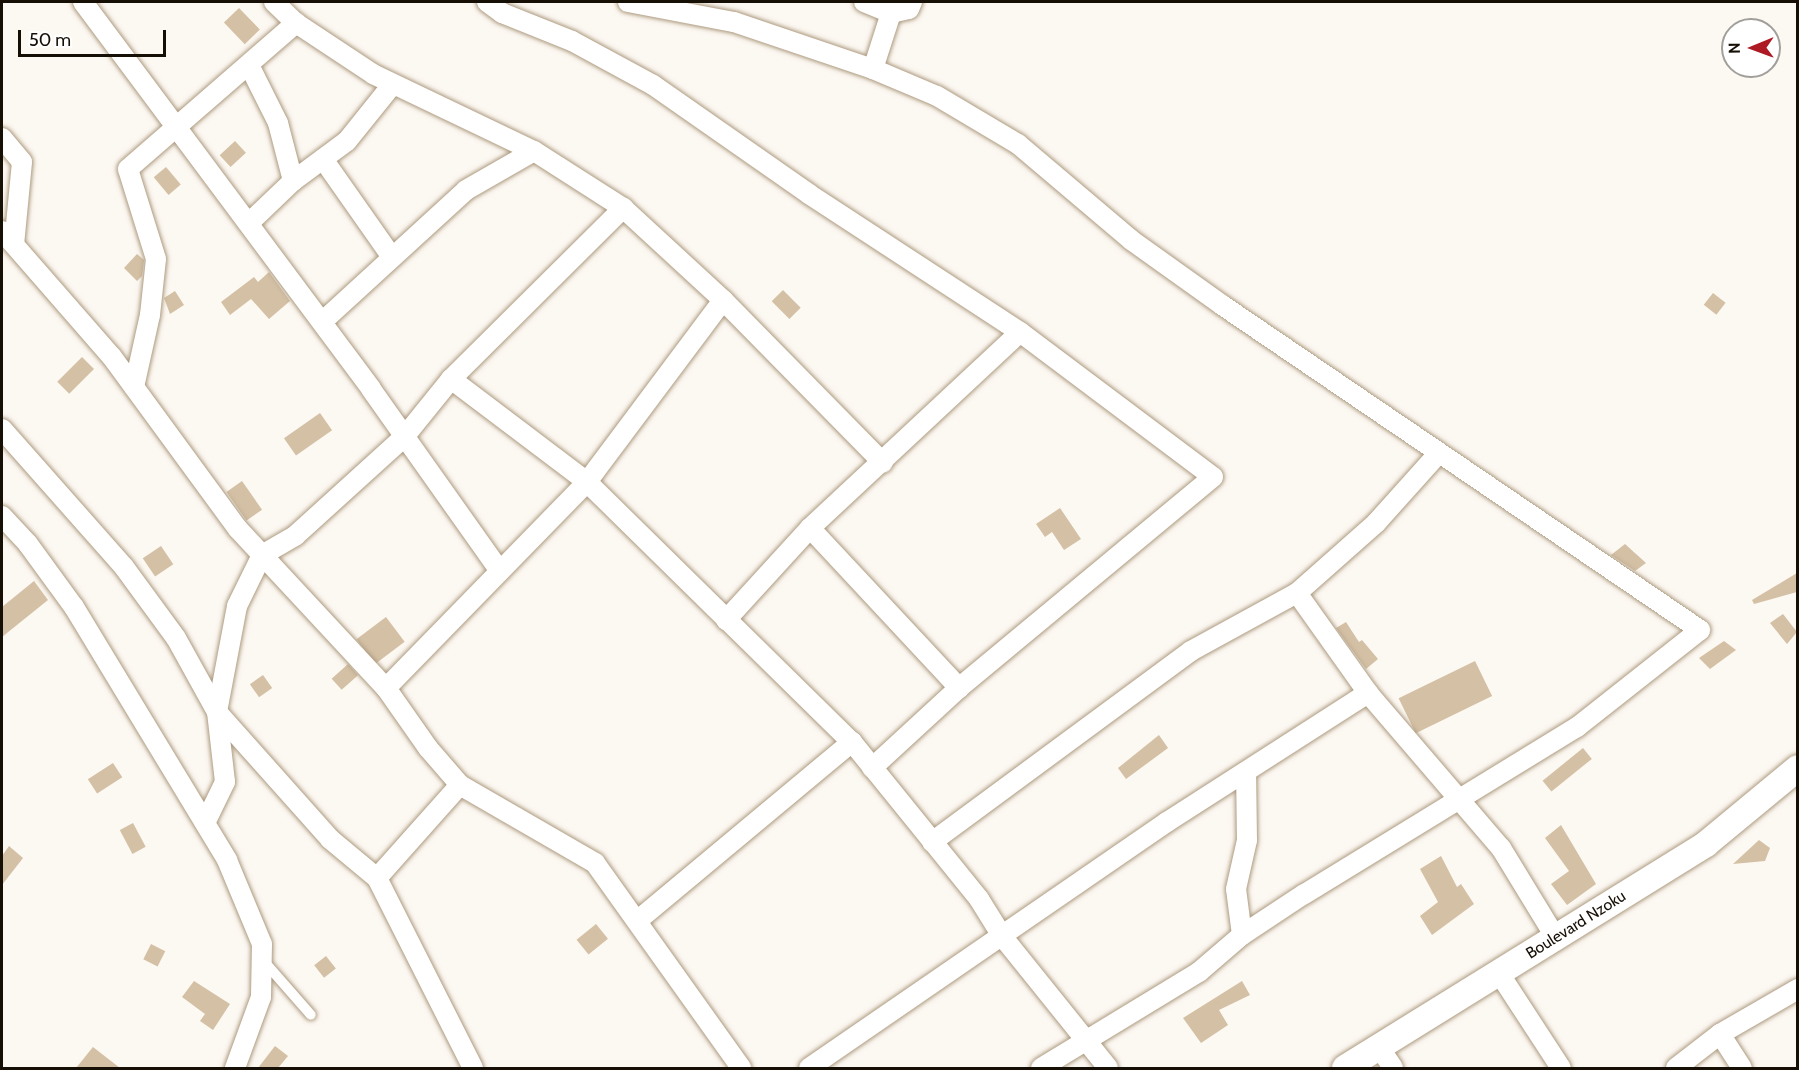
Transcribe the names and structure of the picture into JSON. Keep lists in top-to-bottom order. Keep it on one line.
{"streets":{"street":["Boulevard Nzoku"]},"scale_bar":"50 m","north":"left"}
